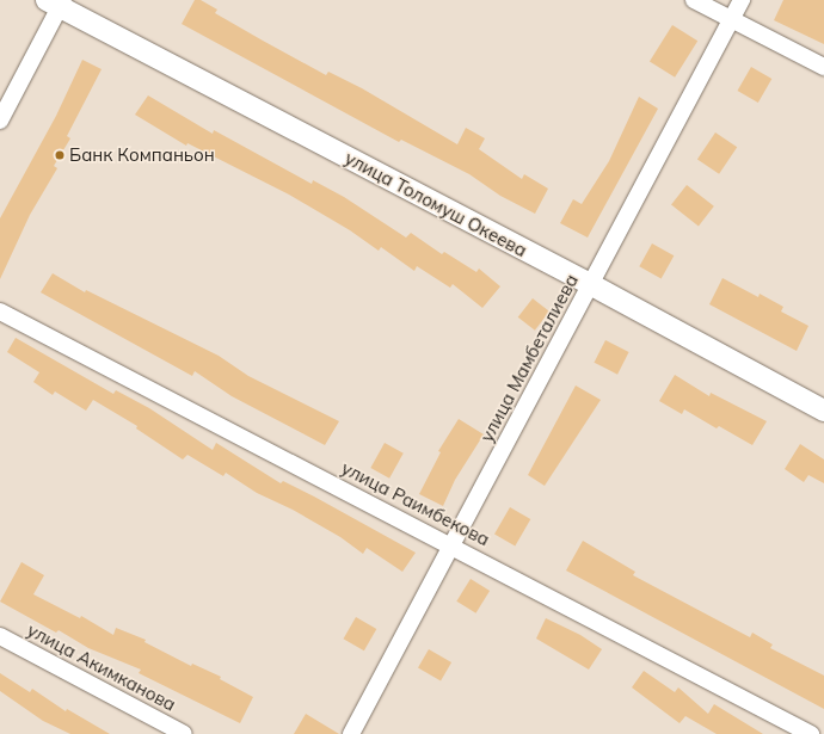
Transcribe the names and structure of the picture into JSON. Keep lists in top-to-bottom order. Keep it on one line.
{"streets":{"street":["улица Толомуш Океева","улица Мамбеталиева","улица Раимбекова","улица Акимканова"]},"crossings":[["улица Толомуш Океева","улица Мамбеталиева"],["улица Мамбеталиева","улица Раимбекова"]],"places":["Банк Компаньон"]}
